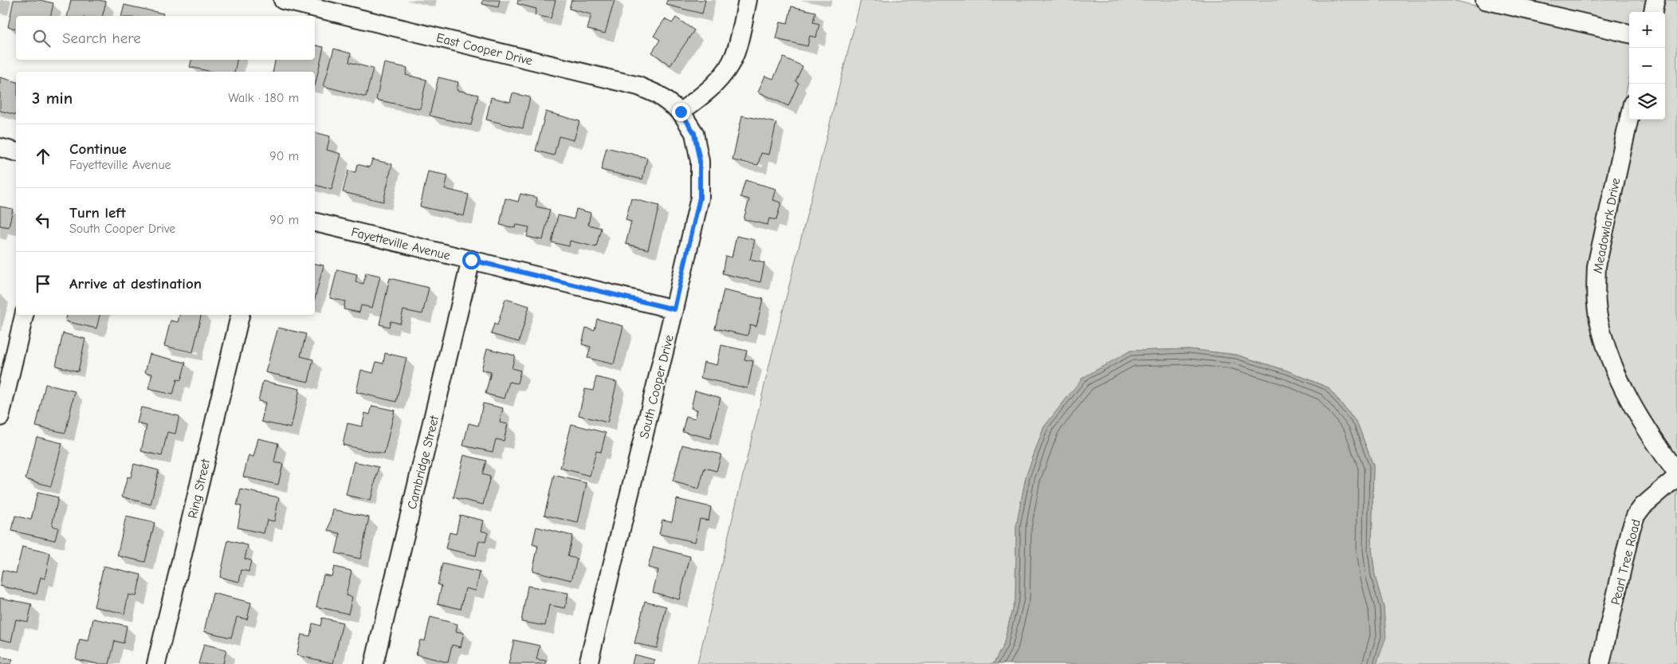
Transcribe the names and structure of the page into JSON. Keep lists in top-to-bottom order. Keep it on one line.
{"streets":{"street":["East Cooper Drive","Meadowlark Drive","Fayetteville Avenue","South Cooper Drive","Cambridge Street","Ring Street","Pearl Tree Road"]},"crossings":[["East Cooper Drive","South Cooper Drive"],["Fayetteville Avenue","South Cooper Drive"],["Fayetteville Avenue","Cambridge Street"]],"page":{"map_buttons":["+","−"],"search":"Search here","heading":["3 min","Walk · 180 m"],"list":[["Continue","Fayetteville Avenue","90 m"],["Turn left","South Cooper Drive","90 m"],"Arrive at destination"]}}
